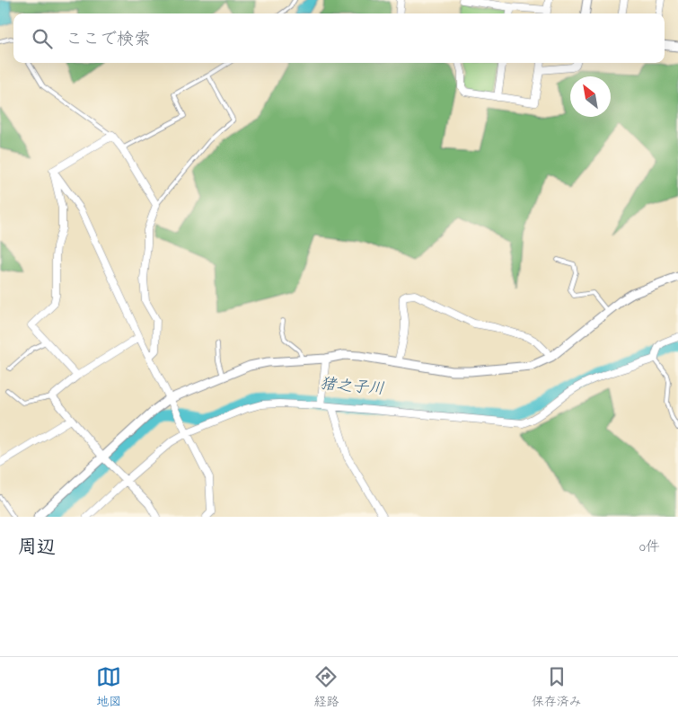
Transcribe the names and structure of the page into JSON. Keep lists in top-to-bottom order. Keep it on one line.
{"water":["猪之子川"],"north":"top left","page":{"search":"ここで検索","heading":["周辺","0件"],"nav":["地図","経路","保存済み"]}}
